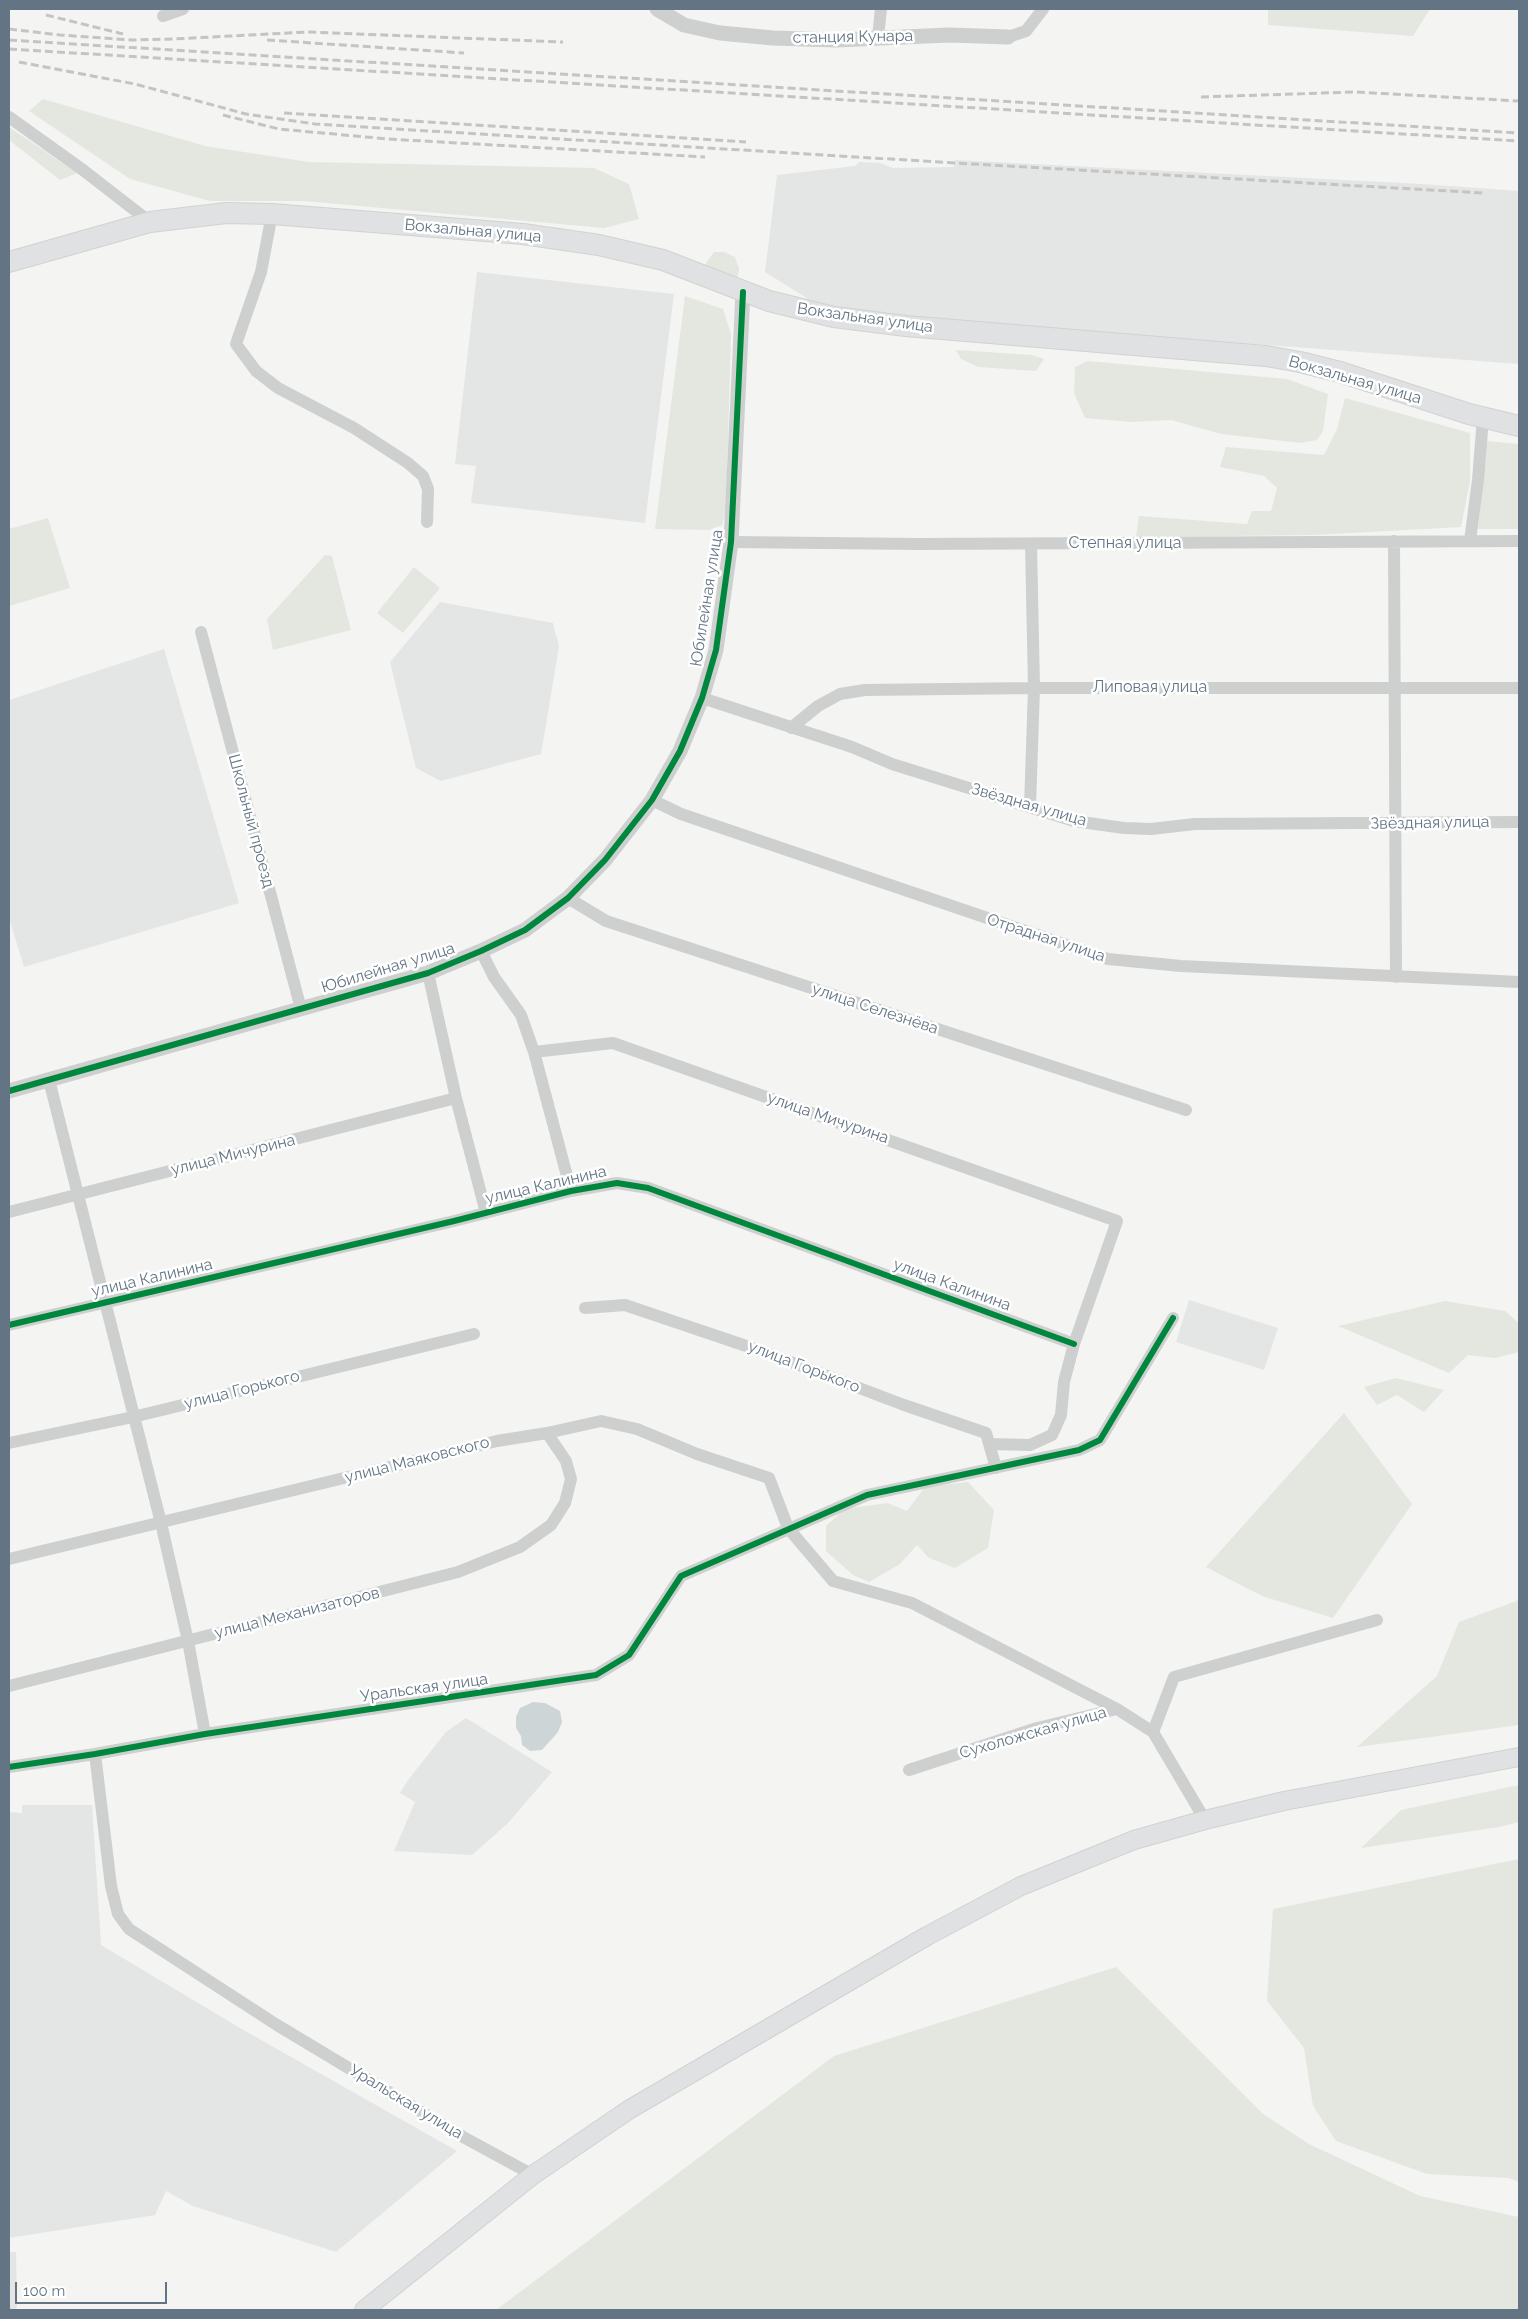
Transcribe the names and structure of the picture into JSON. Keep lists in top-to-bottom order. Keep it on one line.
{"streets":{"main road":["Вокзальная улица"],"street":["станция Кунара","Степная улица","Юбилейная улица","Липовая улица","Звёздная улица","Школьный проезд","Отрадная улица","улица Селезнёва","улица Мичурина","улица Калинина","улица Горького","улица Маяковского","улица Механизаторов","Уральская улица","Сухоложская улица"]},"crossings":[["Вокзальная улица","Юбилейная улица"],["Степная улица","Юбилейная улица"],["Юбилейная улица","Звёздная улица"],["Юбилейная улица","Школьный проезд"],["Юбилейная улица","Отрадная улица"],["Юбилейная улица","улица Селезнёва"],["Липовая улица","Звёздная улица"],["улица Мичурина","улица Калинина"],["улица Горького","Уральская улица"],["улица Маяковского","улица Механизаторов"],["улица Маяковского","Уральская улица"],["улица Маяковского","Сухоложская улица"]],"scale_bar":"100 m"}
